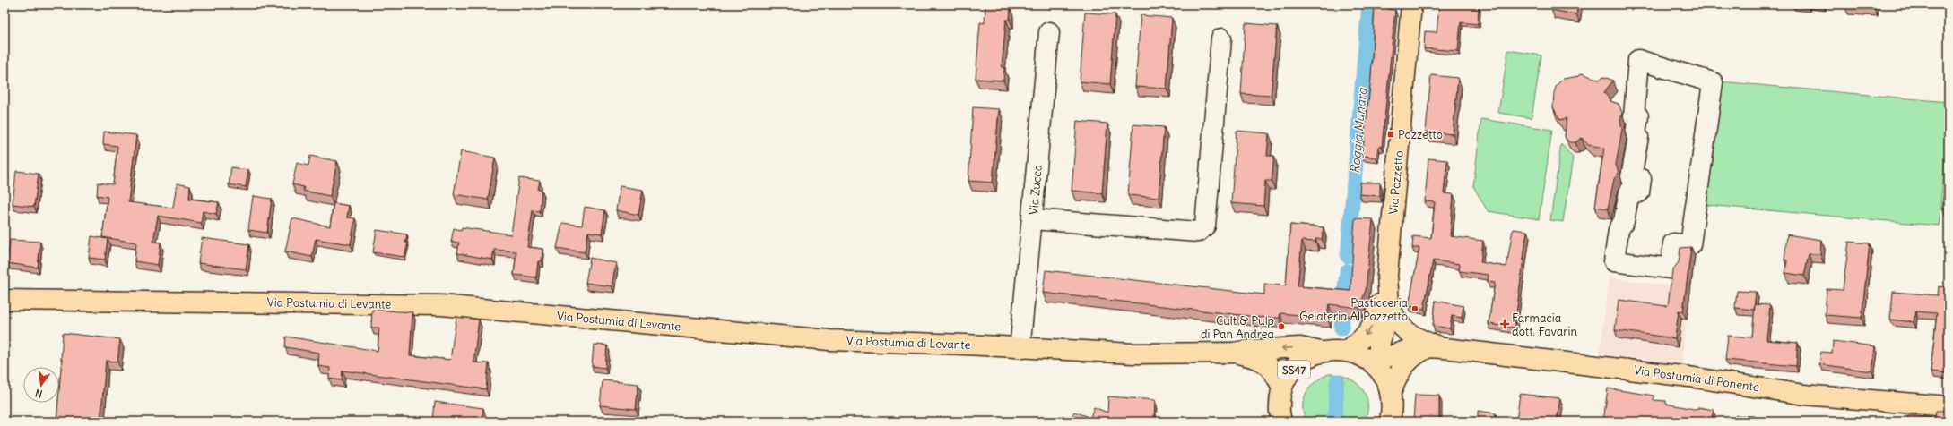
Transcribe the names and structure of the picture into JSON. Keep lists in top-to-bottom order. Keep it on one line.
{"streets":{"main road":["Via Pozzetto","Via Postumia di Levante","SS47","Via Postumia di Ponente"],"street":["Via Zucca"]},"crossings":[["Via Pozzetto","SS47"],["Via Pozzetto","Via Postumia di Ponente"],["Via Zucca","Via Postumia di Levante"],["Via Postumia di Levante","SS47"],["SS47","Via Postumia di Ponente"]],"water":["Roggia Munara"],"places":{"transit":["Pozzetto"],"other":["Pasticceria Gelateria Al Pozzetto","Cult & Pulp di Pan Andrea"],"health":["Farmacia dott. Favarin"]},"north":"bottom"}
